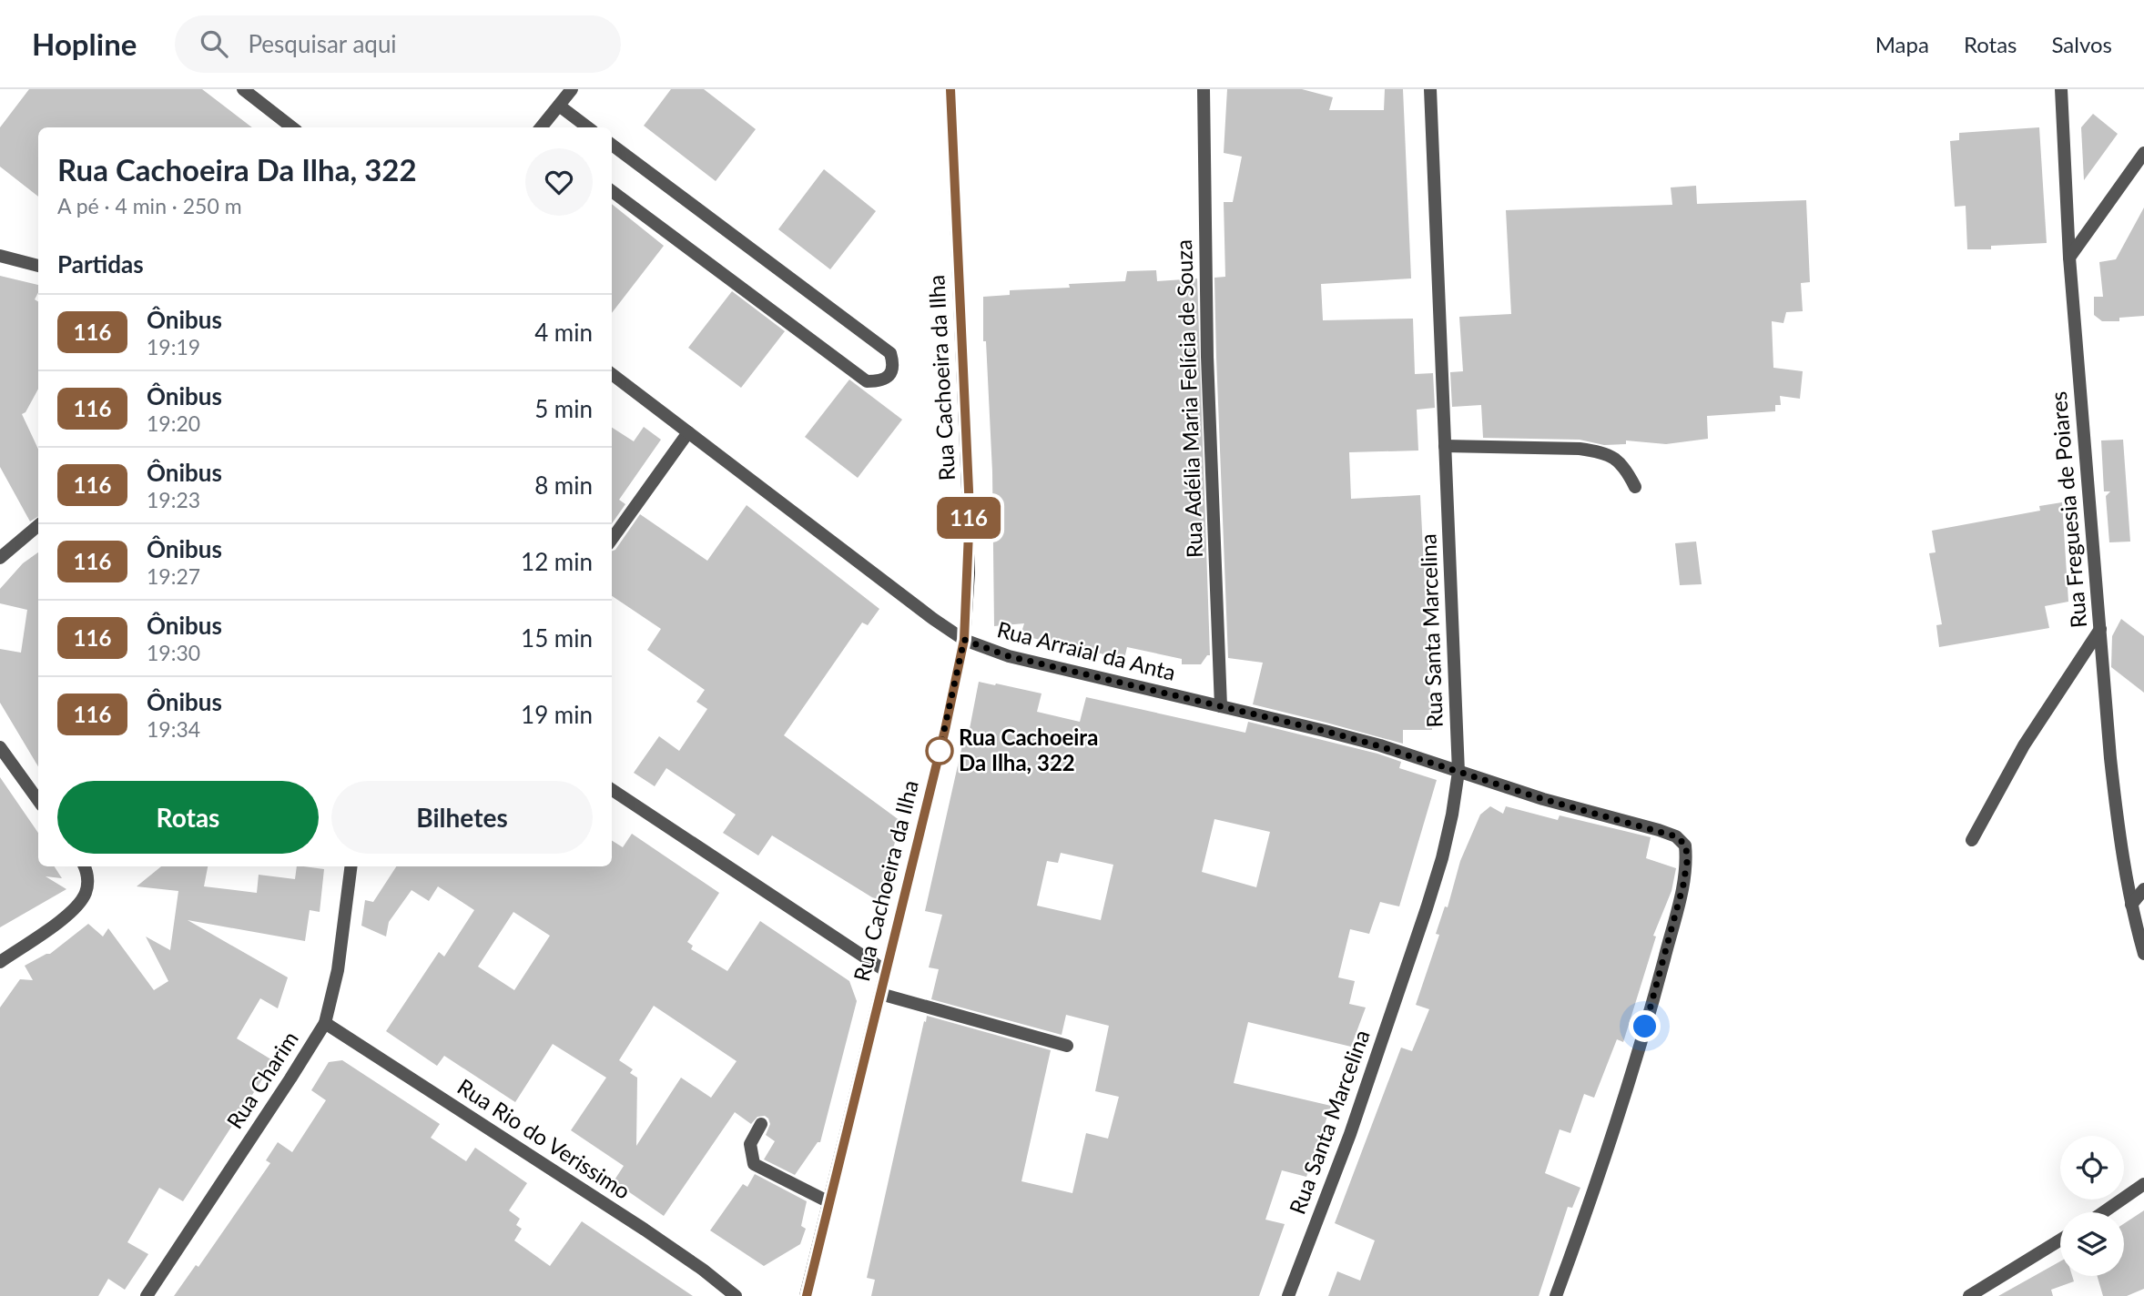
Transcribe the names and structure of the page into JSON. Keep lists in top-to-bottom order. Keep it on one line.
{"streets":{"street":["Rua Cachoeira da Ilha","Rua Adélia Maria Felícia de Souza","Rua Freguesia de Poiares","Rua Santa Marcelina","Rua Arraial da Anta","Rua Charim","Rua Rio do Verissimo"]},"crossings":[["Rua Cachoeira da Ilha","Rua Arraial da Anta"],["Rua Adélia Maria Felícia de Souza","Rua Arraial da Anta"],["Rua Santa Marcelina","Rua Arraial da Anta"],["Rua Charim","Rua Rio do Verissimo"]],"places":["Rua Cachoeira Da Ilha, 322"],"lines":["bus line 116"],"page":{"header":"Hopline","search":"Pesquisar aqui","nav":["Mapa","Rotas","Salvos"],"on_map":"116","heading":[["Rua Cachoeira Da Ilha, 322","A pé · 4 min · 250 m"],"Partidas"],"list":[{"mark":"116","name":"Ônibus","note":"19:19","value":"4 min"},{"mark":"116","name":"Ônibus","note":"19:20","value":"5 min"},{"mark":"116","name":"Ônibus","note":"19:23","value":"8 min"},{"mark":"116","name":"Ônibus","note":"19:27","value":"12 min"},{"mark":"116","name":"Ônibus","note":"19:30","value":"15 min"},{"mark":"116","name":"Ônibus","note":"19:34","value":"19 min"}],"buttons":["Rotas","Bilhetes"]}}
